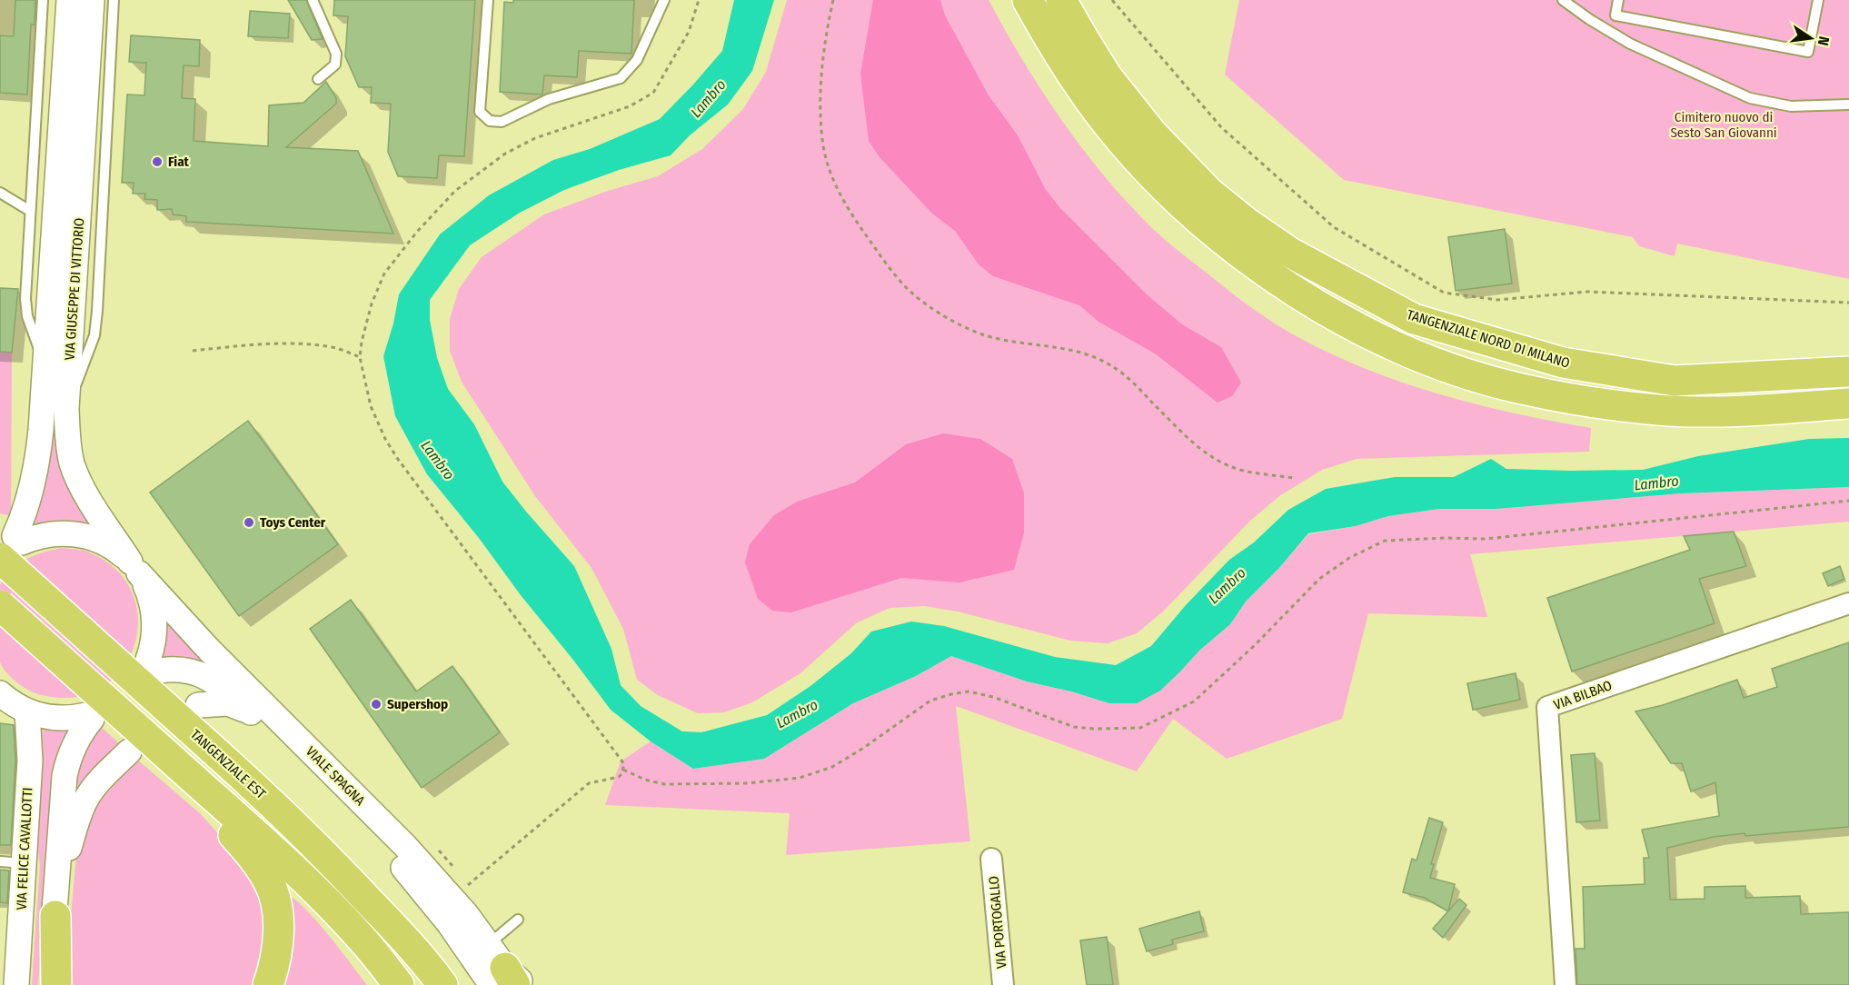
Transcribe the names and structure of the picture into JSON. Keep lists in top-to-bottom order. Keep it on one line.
{"streets":{"highway":["TANGENZIALE NORD DI MILANO","TANGENZIALE EST"],"street":["VIA GIUSEPPE DI VITTORIO","VIA BILBAO","VIALE SPAGNA","VIA FELICE CAVALLOTTI","VIA PORTOGALLO"]},"crossings":[["VIA GIUSEPPE DI VITTORIO","TANGENZIALE EST"],["VIA GIUSEPPE DI VITTORIO","VIALE SPAGNA"]],"water":["Lambro"],"parks":["Cimitero nuovo di Sesto San Giovanni"],"places":["Fiat","Toys Center","Supershop"],"north":"right"}
